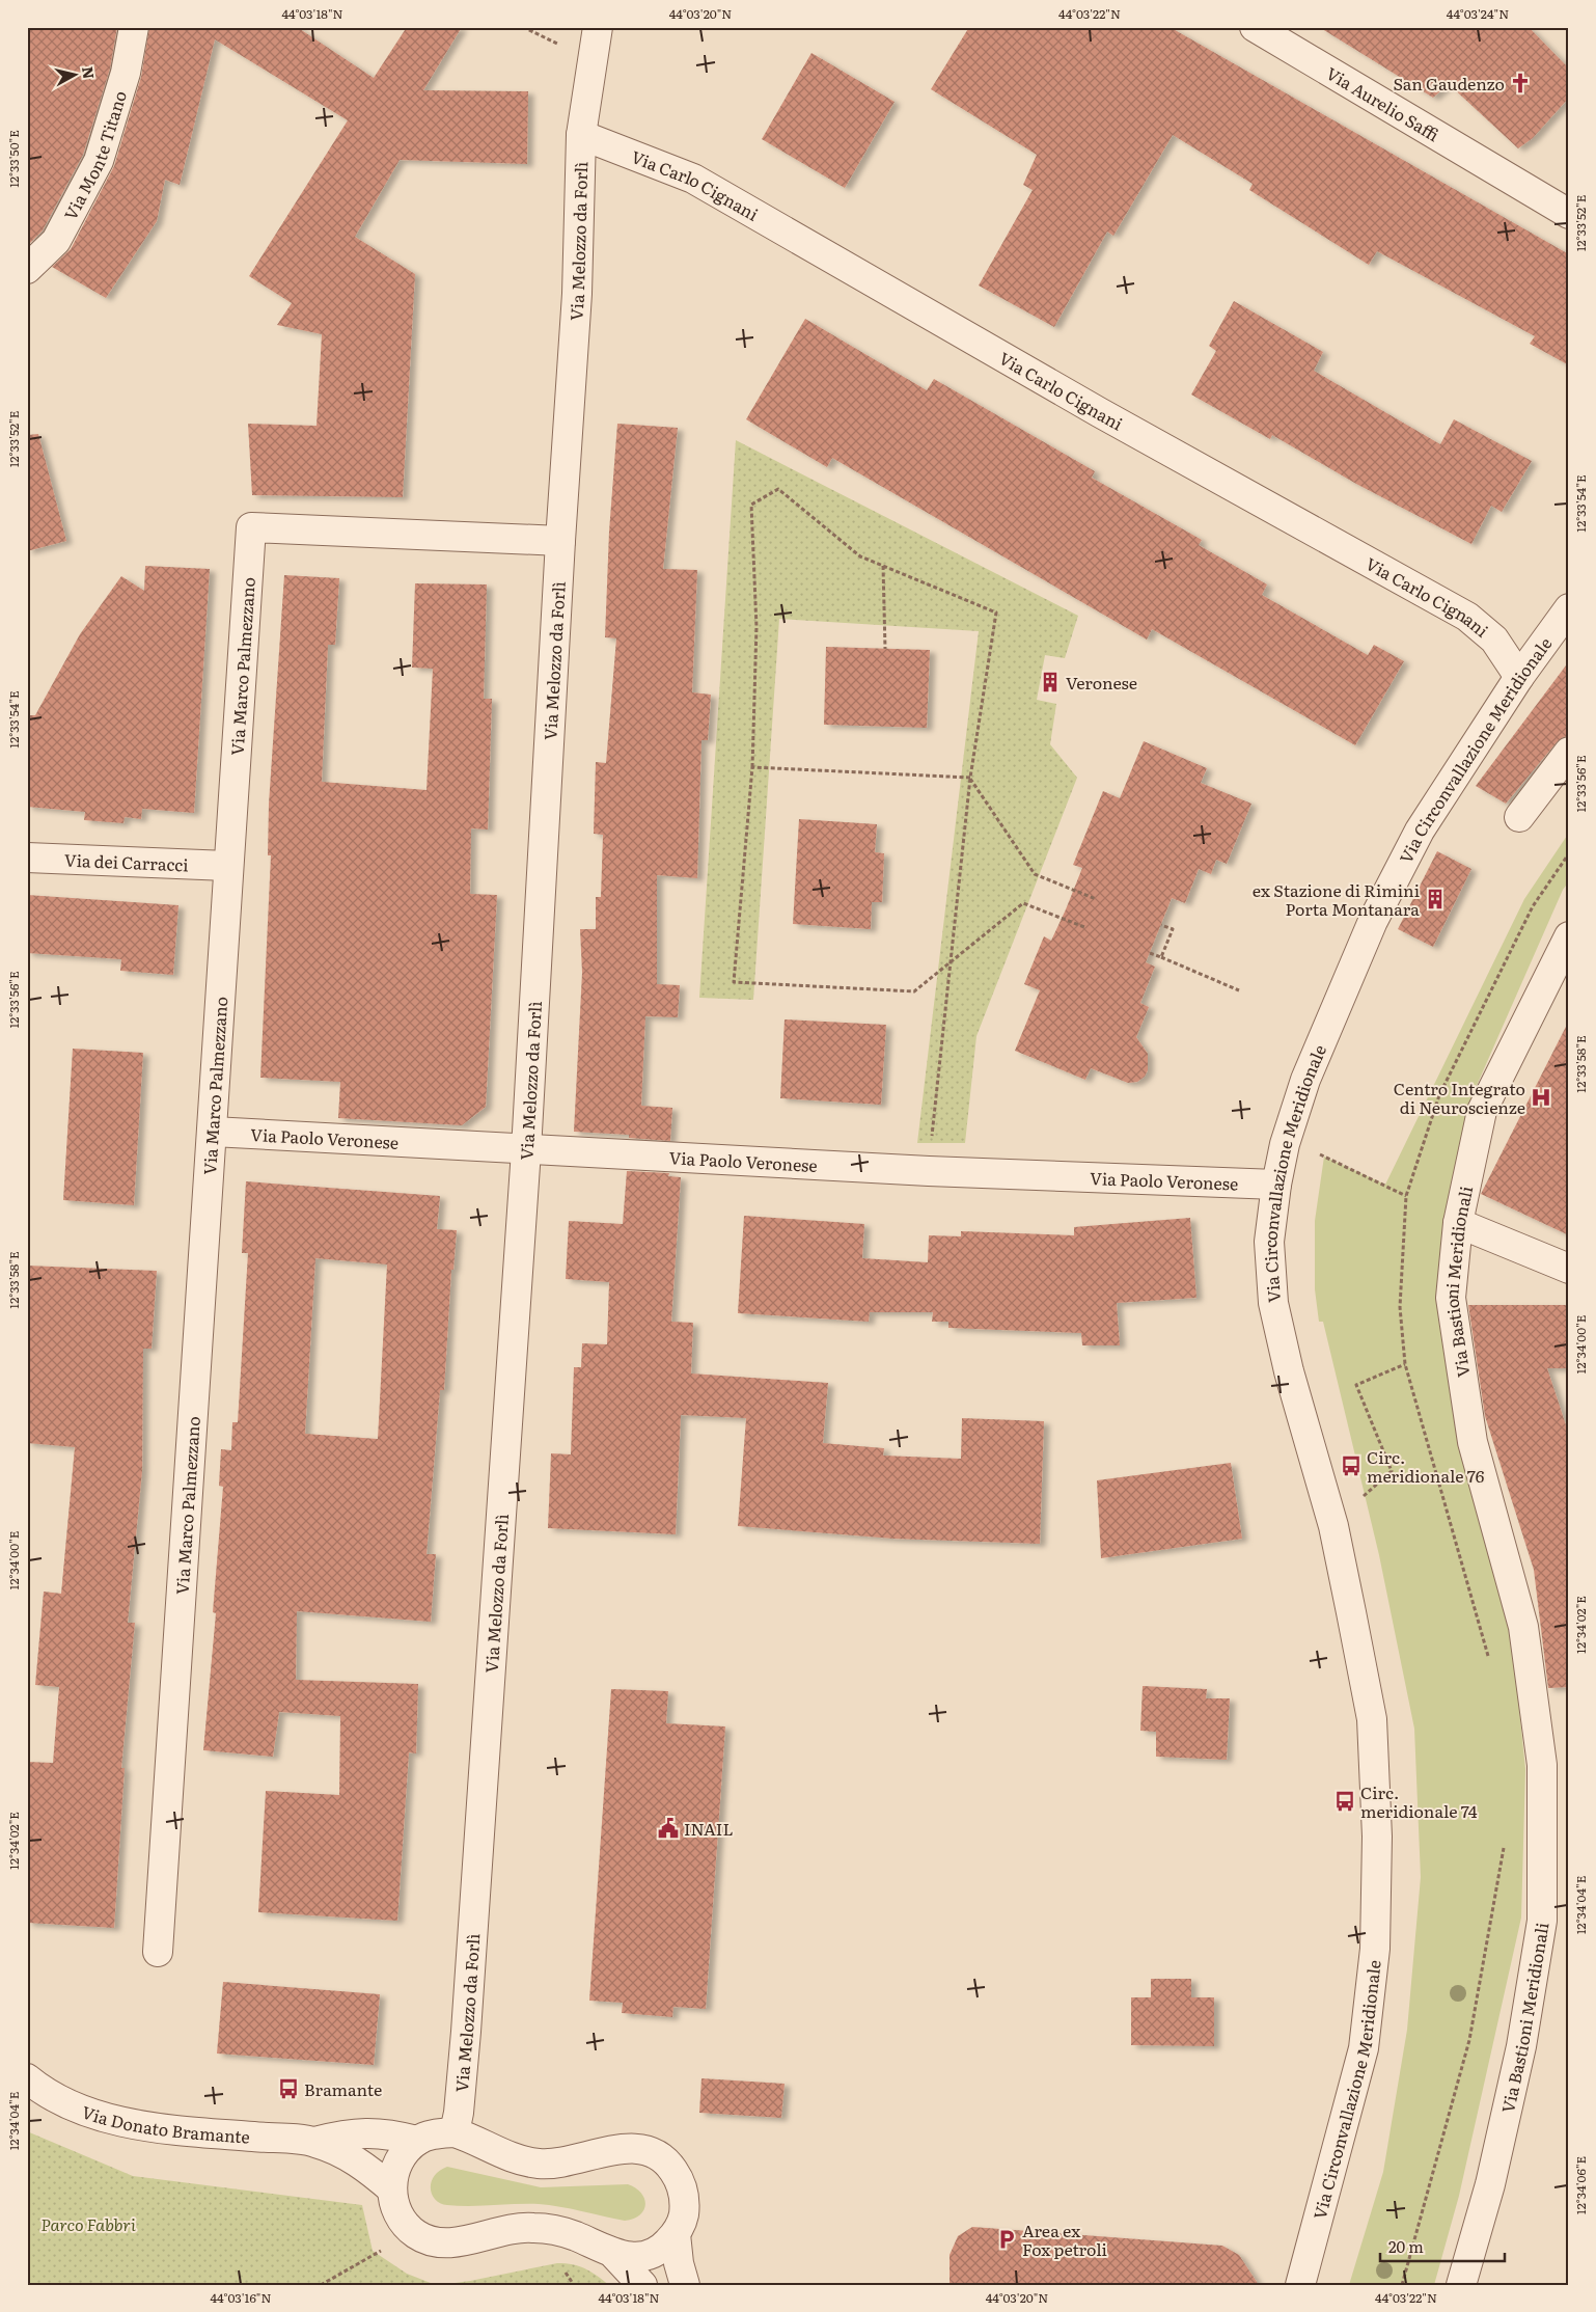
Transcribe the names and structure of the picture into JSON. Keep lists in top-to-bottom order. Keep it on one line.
{"streets":{"street":["Via Aurelio Saffi","Via Monte Titano","Via Carlo Cignani","Via Melozzo da Forlì","Via Marco Palmezzano","Via Circonvallazione Meridionale","Via dei Carracci","Via Paolo Veronese","Via Bastioni Meridionali","Via Donato Bramante"]},"crossings":[["Via Carlo Cignani","Via Melozzo da Forlì"],["Via Carlo Cignani","Via Circonvallazione Meridionale"],["Via Melozzo da Forlì","Via Marco Palmezzano"],["Via Melozzo da Forlì","Via Paolo Veronese"],["Via Marco Palmezzano","Via dei Carracci"],["Via Marco Palmezzano","Via Paolo Veronese"],["Via Circonvallazione Meridionale","Via Paolo Veronese"]],"parks":["Parco Fabbri"],"places":{"church":["San Gaudenzo"],"building":["Veronese","ex Stazione di Rimini Porta Montanara"],"hospital":["Centro Integrato di Neuroscienze"],"bus stop":["Circ. meridionale 76","Circ. meridionale 74","Bramante"],"public building":["INAIL"],"parking":["Area ex Fox petroli"]},"scale_bar":"20 m","north":"right","coordinates":["44°03'18\"N","44°03'20\"N","44°03'22\"N","44°03'24\"N","12°33'50\"E","12°33'52\"E","12°33'54\"E","12°33'56\"E","12°33'58\"E","12°34'00\"E","12°34'02\"E","12°34'04\"E","12°34'06\"E","44°03'16\"N"]}
